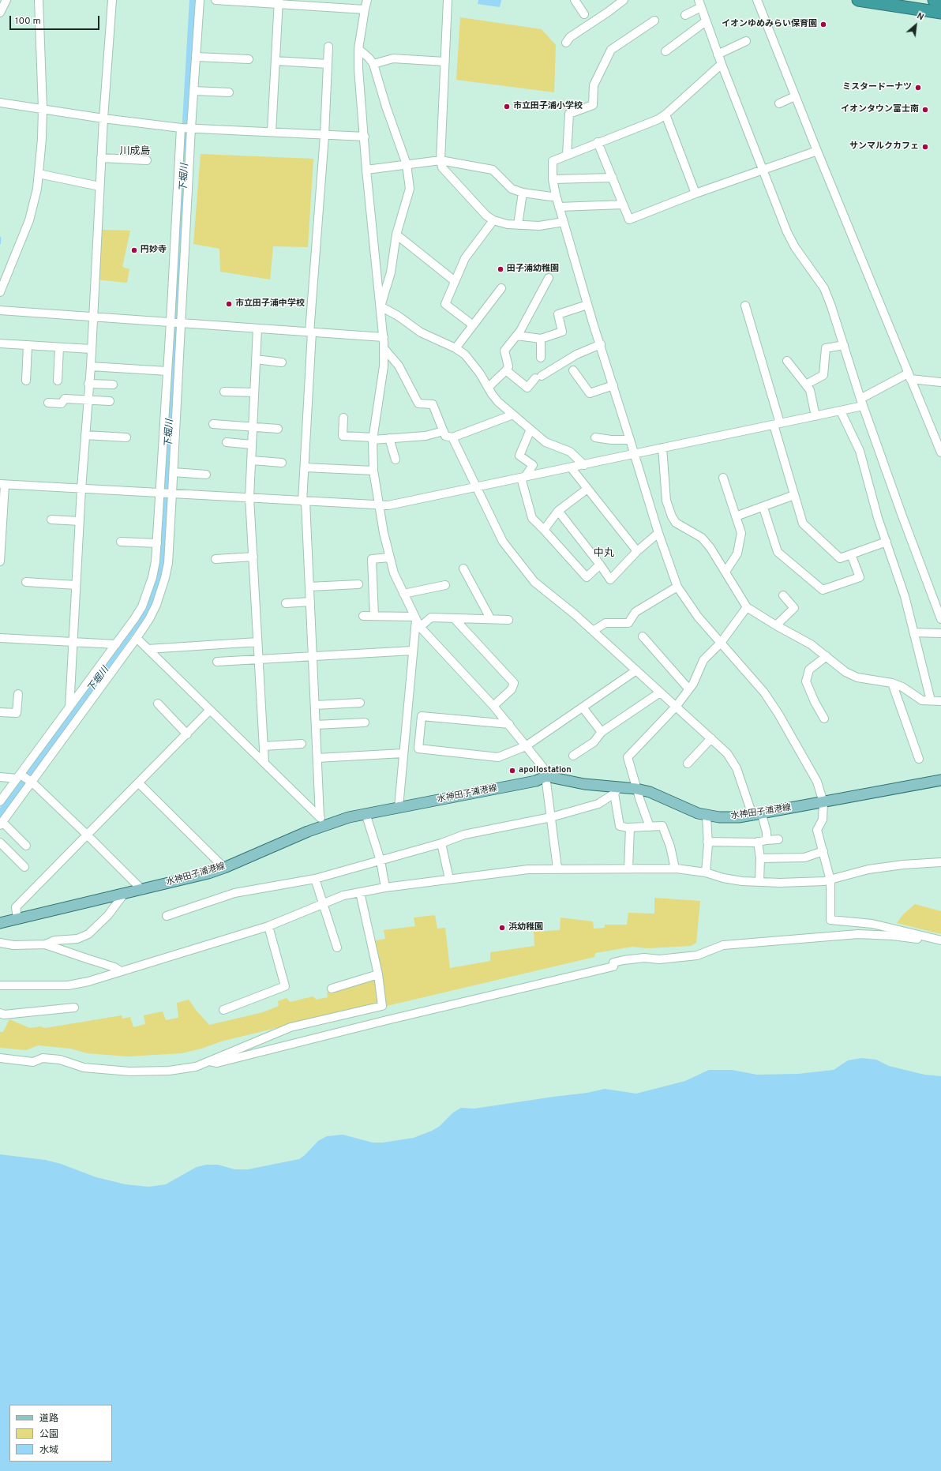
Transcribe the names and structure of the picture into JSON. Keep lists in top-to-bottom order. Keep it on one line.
{"streets":{"main road":["水神田子浦港線"]},"districts":["川成島","中丸"],"water":["下堀川"],"places":["イオンゆめみらい保育園","ミスタードーナツ","市立田子浦小学校","イオンタウン富士南","サンマルクカフェ","円妙寺","田子浦幼稚園","市立田子浦中学校","apollostation","浜幼稚園"],"legend":["道路","公園","水域"],"scale_bar":"100 m","north":"top right"}
